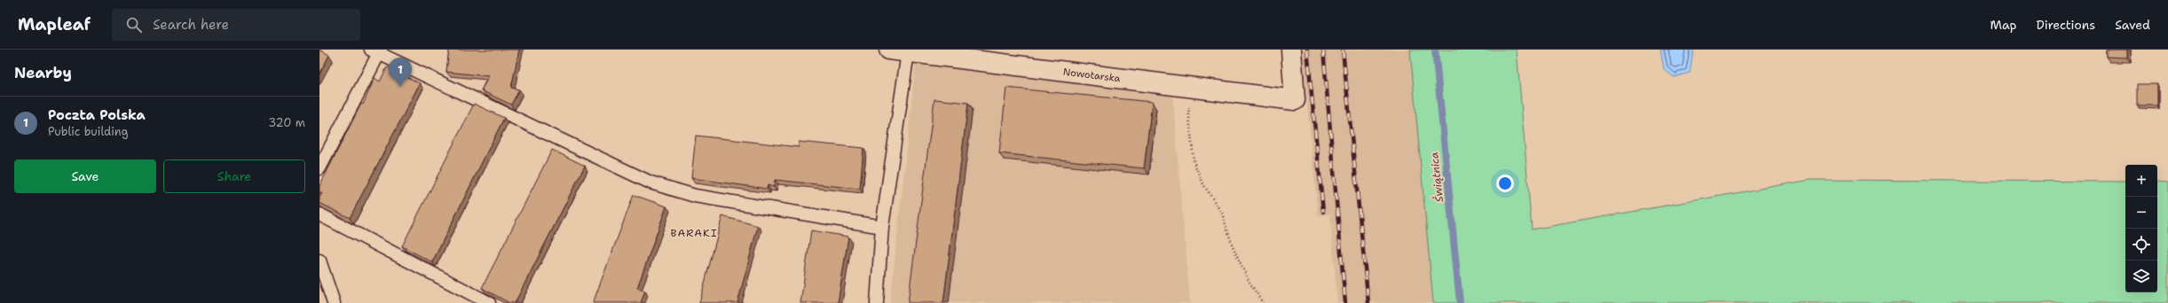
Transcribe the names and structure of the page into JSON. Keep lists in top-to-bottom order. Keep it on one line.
{"streets":{"street":["Nowotarska"]},"districts":["BARAKI"],"water":["Świątnica"],"page":{"header":"Mapleaf","search":"Search here","nav":["Map","Directions","Saved"],"heading":"Nearby","pins":"1","list":[{"mark":"1","name":"Poczta Polska","note":"Public building","value":"320 m"}],"buttons":["Save","Share"],"map_buttons":["+","−"]}}
